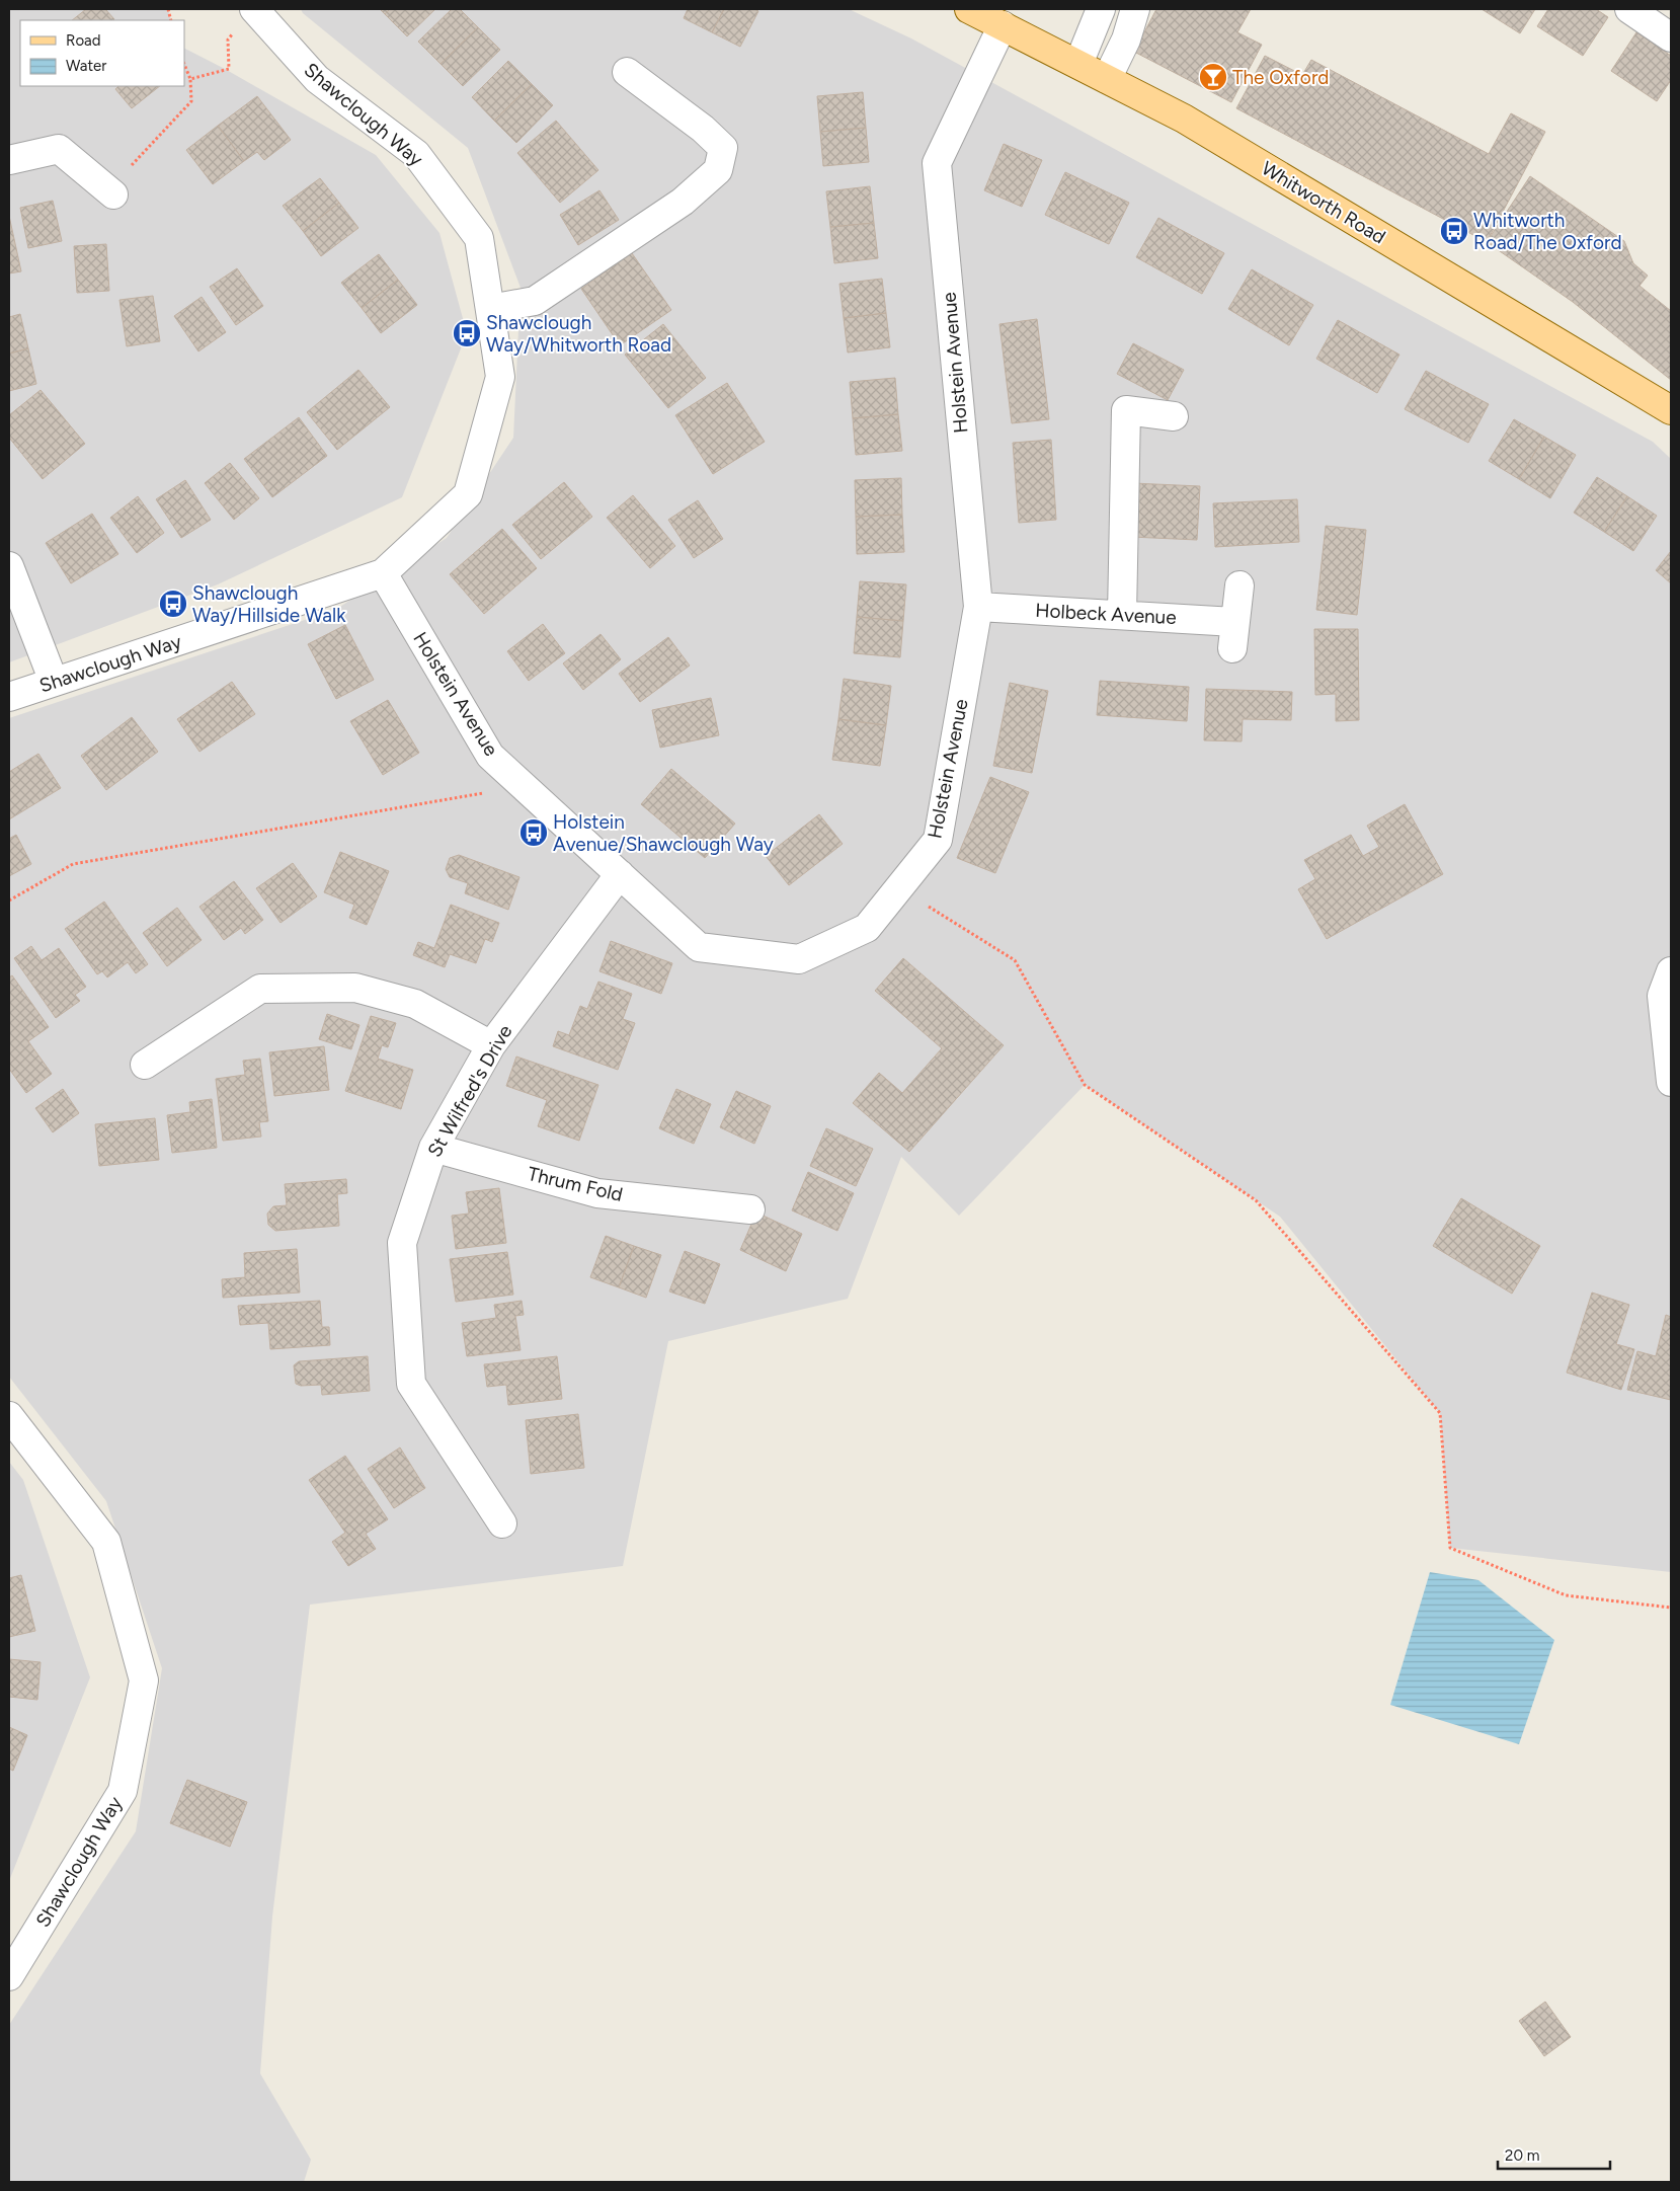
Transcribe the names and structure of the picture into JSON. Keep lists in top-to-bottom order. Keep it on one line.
{"streets":{"main road":["Whitworth Road"],"street":["Shawclough Way","Holstein Avenue","Holbeck Avenue","St Wilfred's Drive","Thrum Fold"]},"crossings":[["Shawclough Way","Holstein Avenue"],["Whitworth Road","Holstein Avenue"],["Holstein Avenue","Holbeck Avenue"],["Holstein Avenue","St Wilfred's Drive"],["St Wilfred's Drive","Thrum Fold"]],"places":{"bar":["The Oxford"],"bus stop":["Whitworth Road/The Oxford","Shawclough Way/Whitworth Road","Shawclough Way/Hillside Walk","Holstein Avenue/Shawclough Way"]},"legend":["Road","Water"],"scale_bar":"20 m"}
